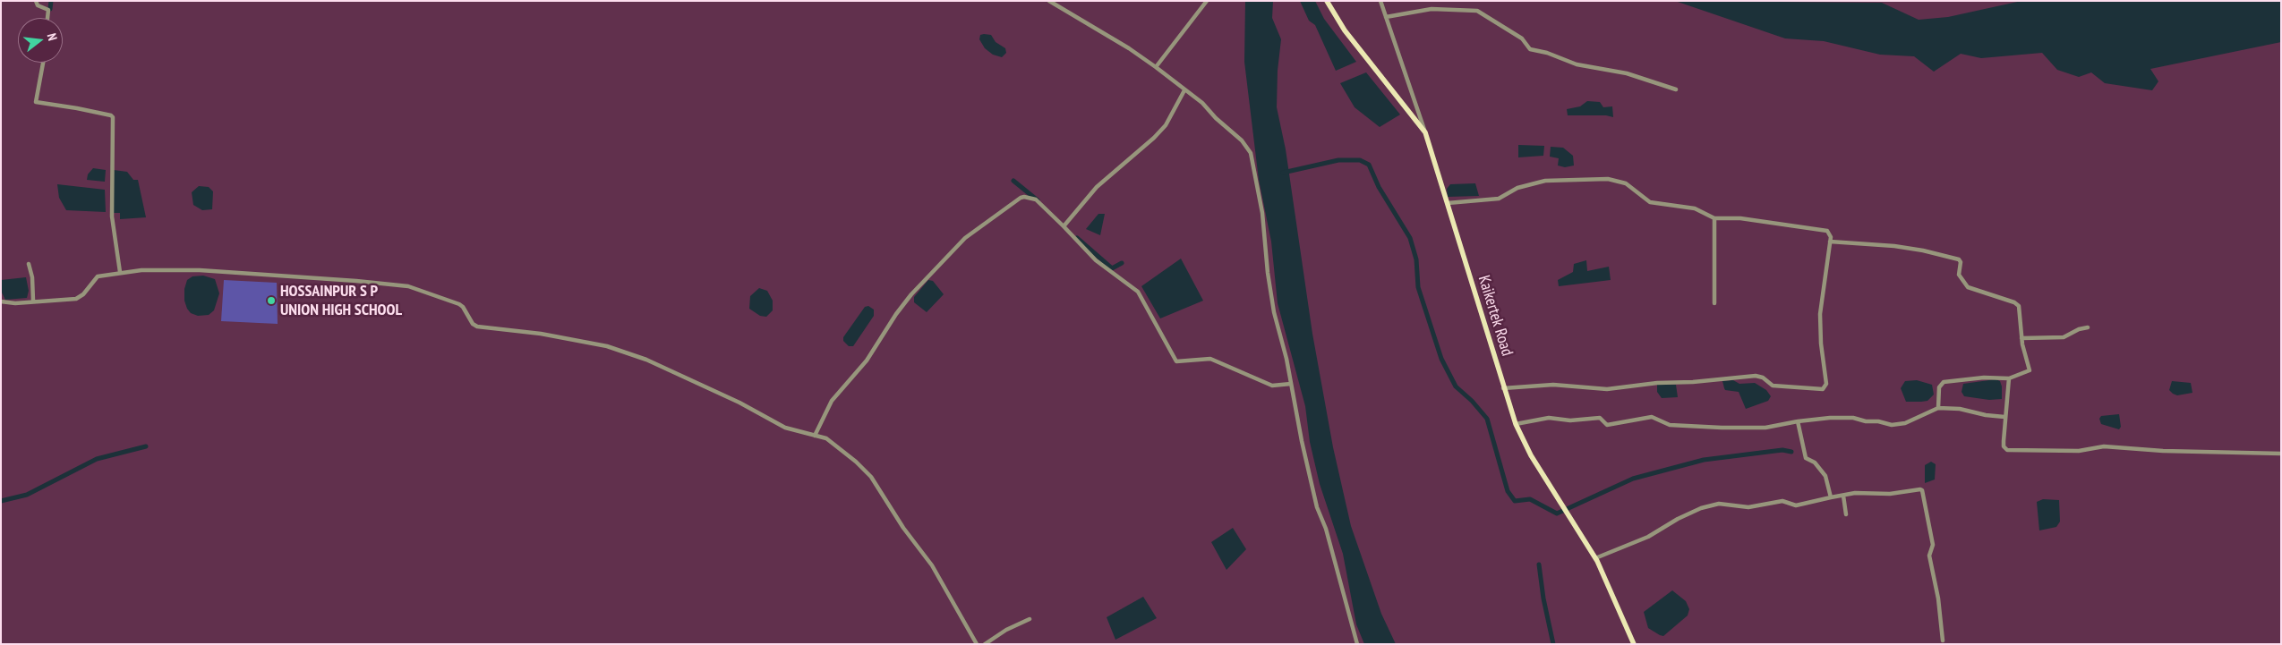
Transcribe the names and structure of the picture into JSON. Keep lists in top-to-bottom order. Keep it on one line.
{"streets":{"main road":["Kaikertek Road"]},"places":["HOSSAINPUR S P UNION HIGH SCHOOL"],"north":"right"}
